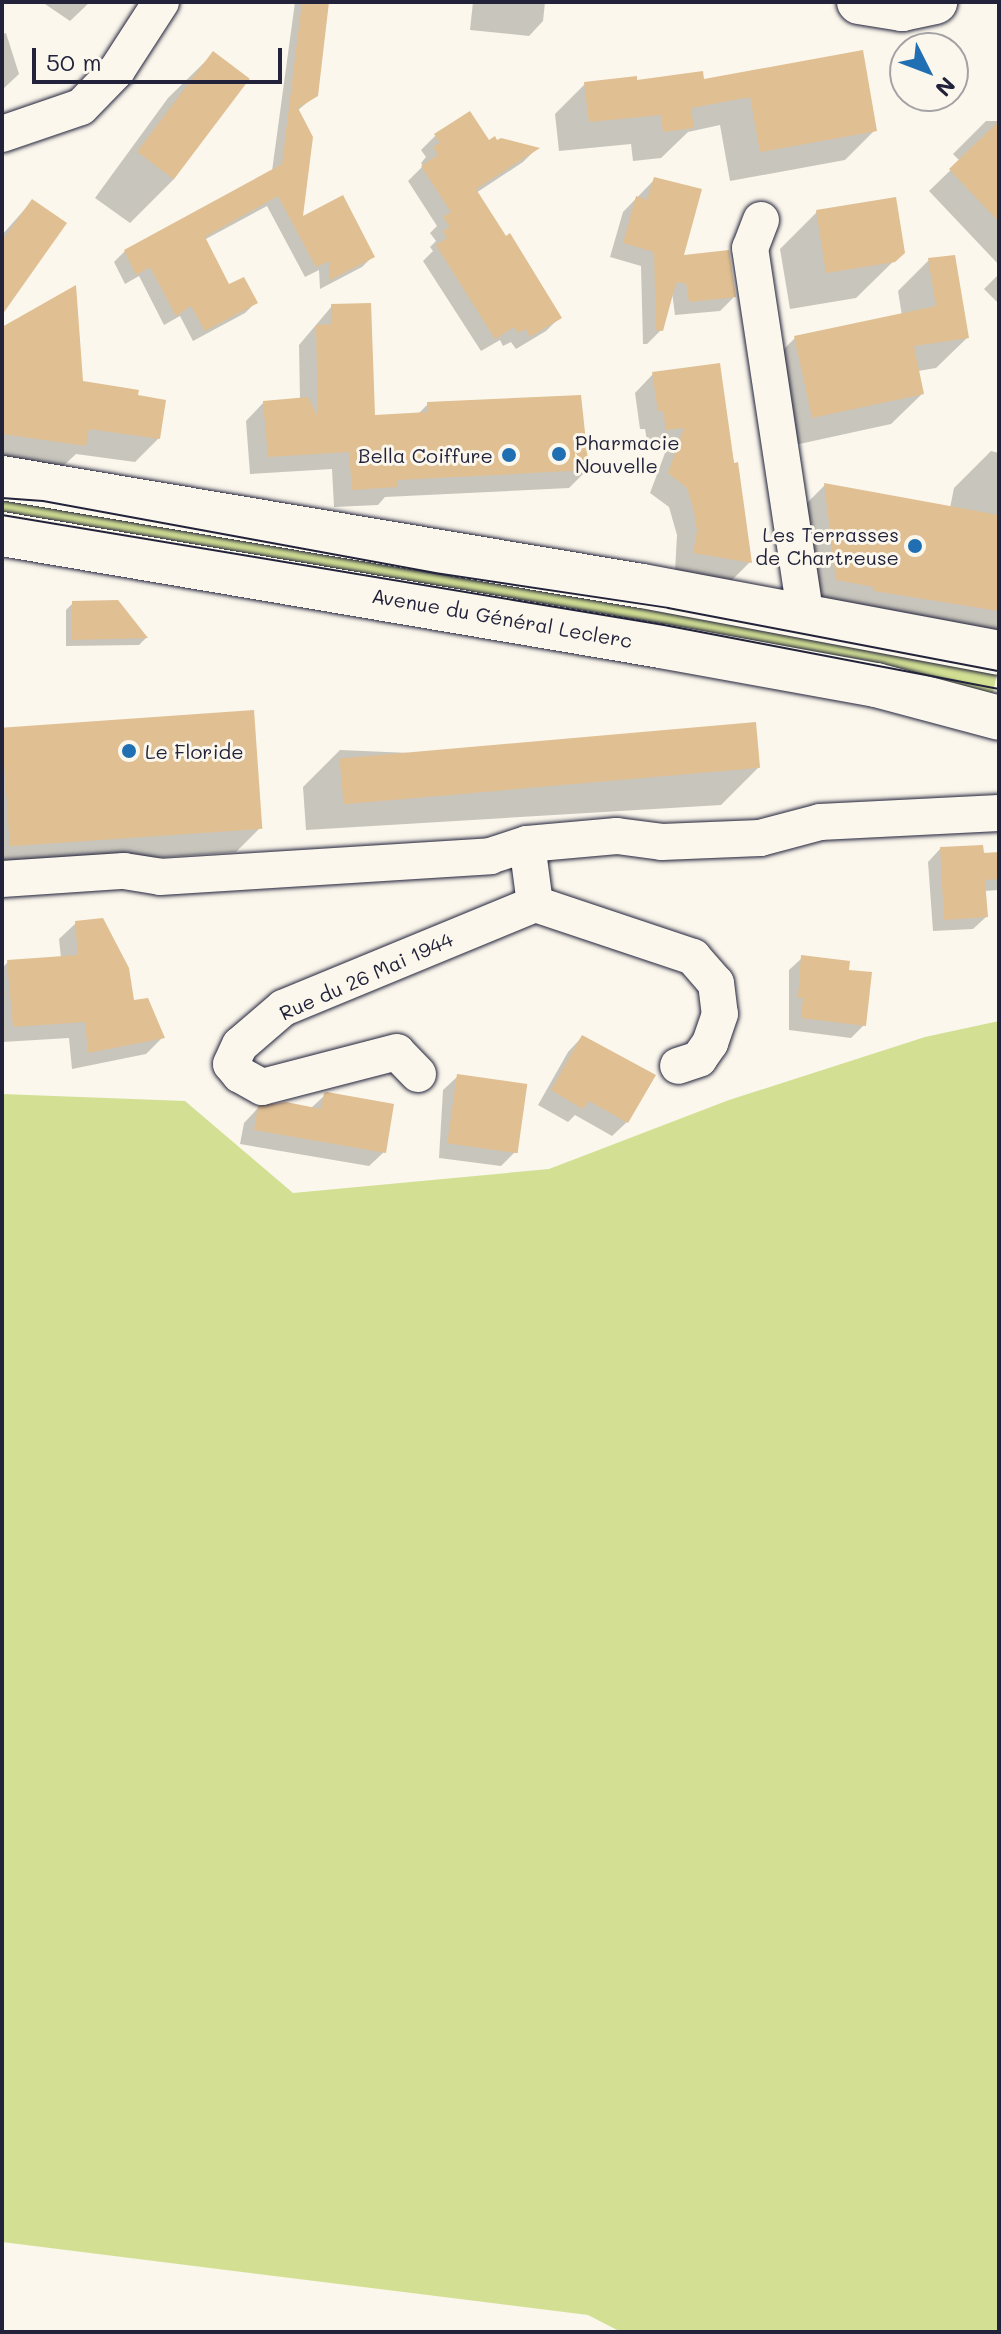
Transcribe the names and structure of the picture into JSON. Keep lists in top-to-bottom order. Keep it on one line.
{"streets":{"main road":["Avenue du Général Leclerc"],"street":["Rue du 26 Mai 1944"]},"places":["Pharmacie Nouvelle","Bella Coiffure","Les Terrasses de Chartreuse","Le Floride"],"scale_bar":"50 m","north":"bottom right"}
